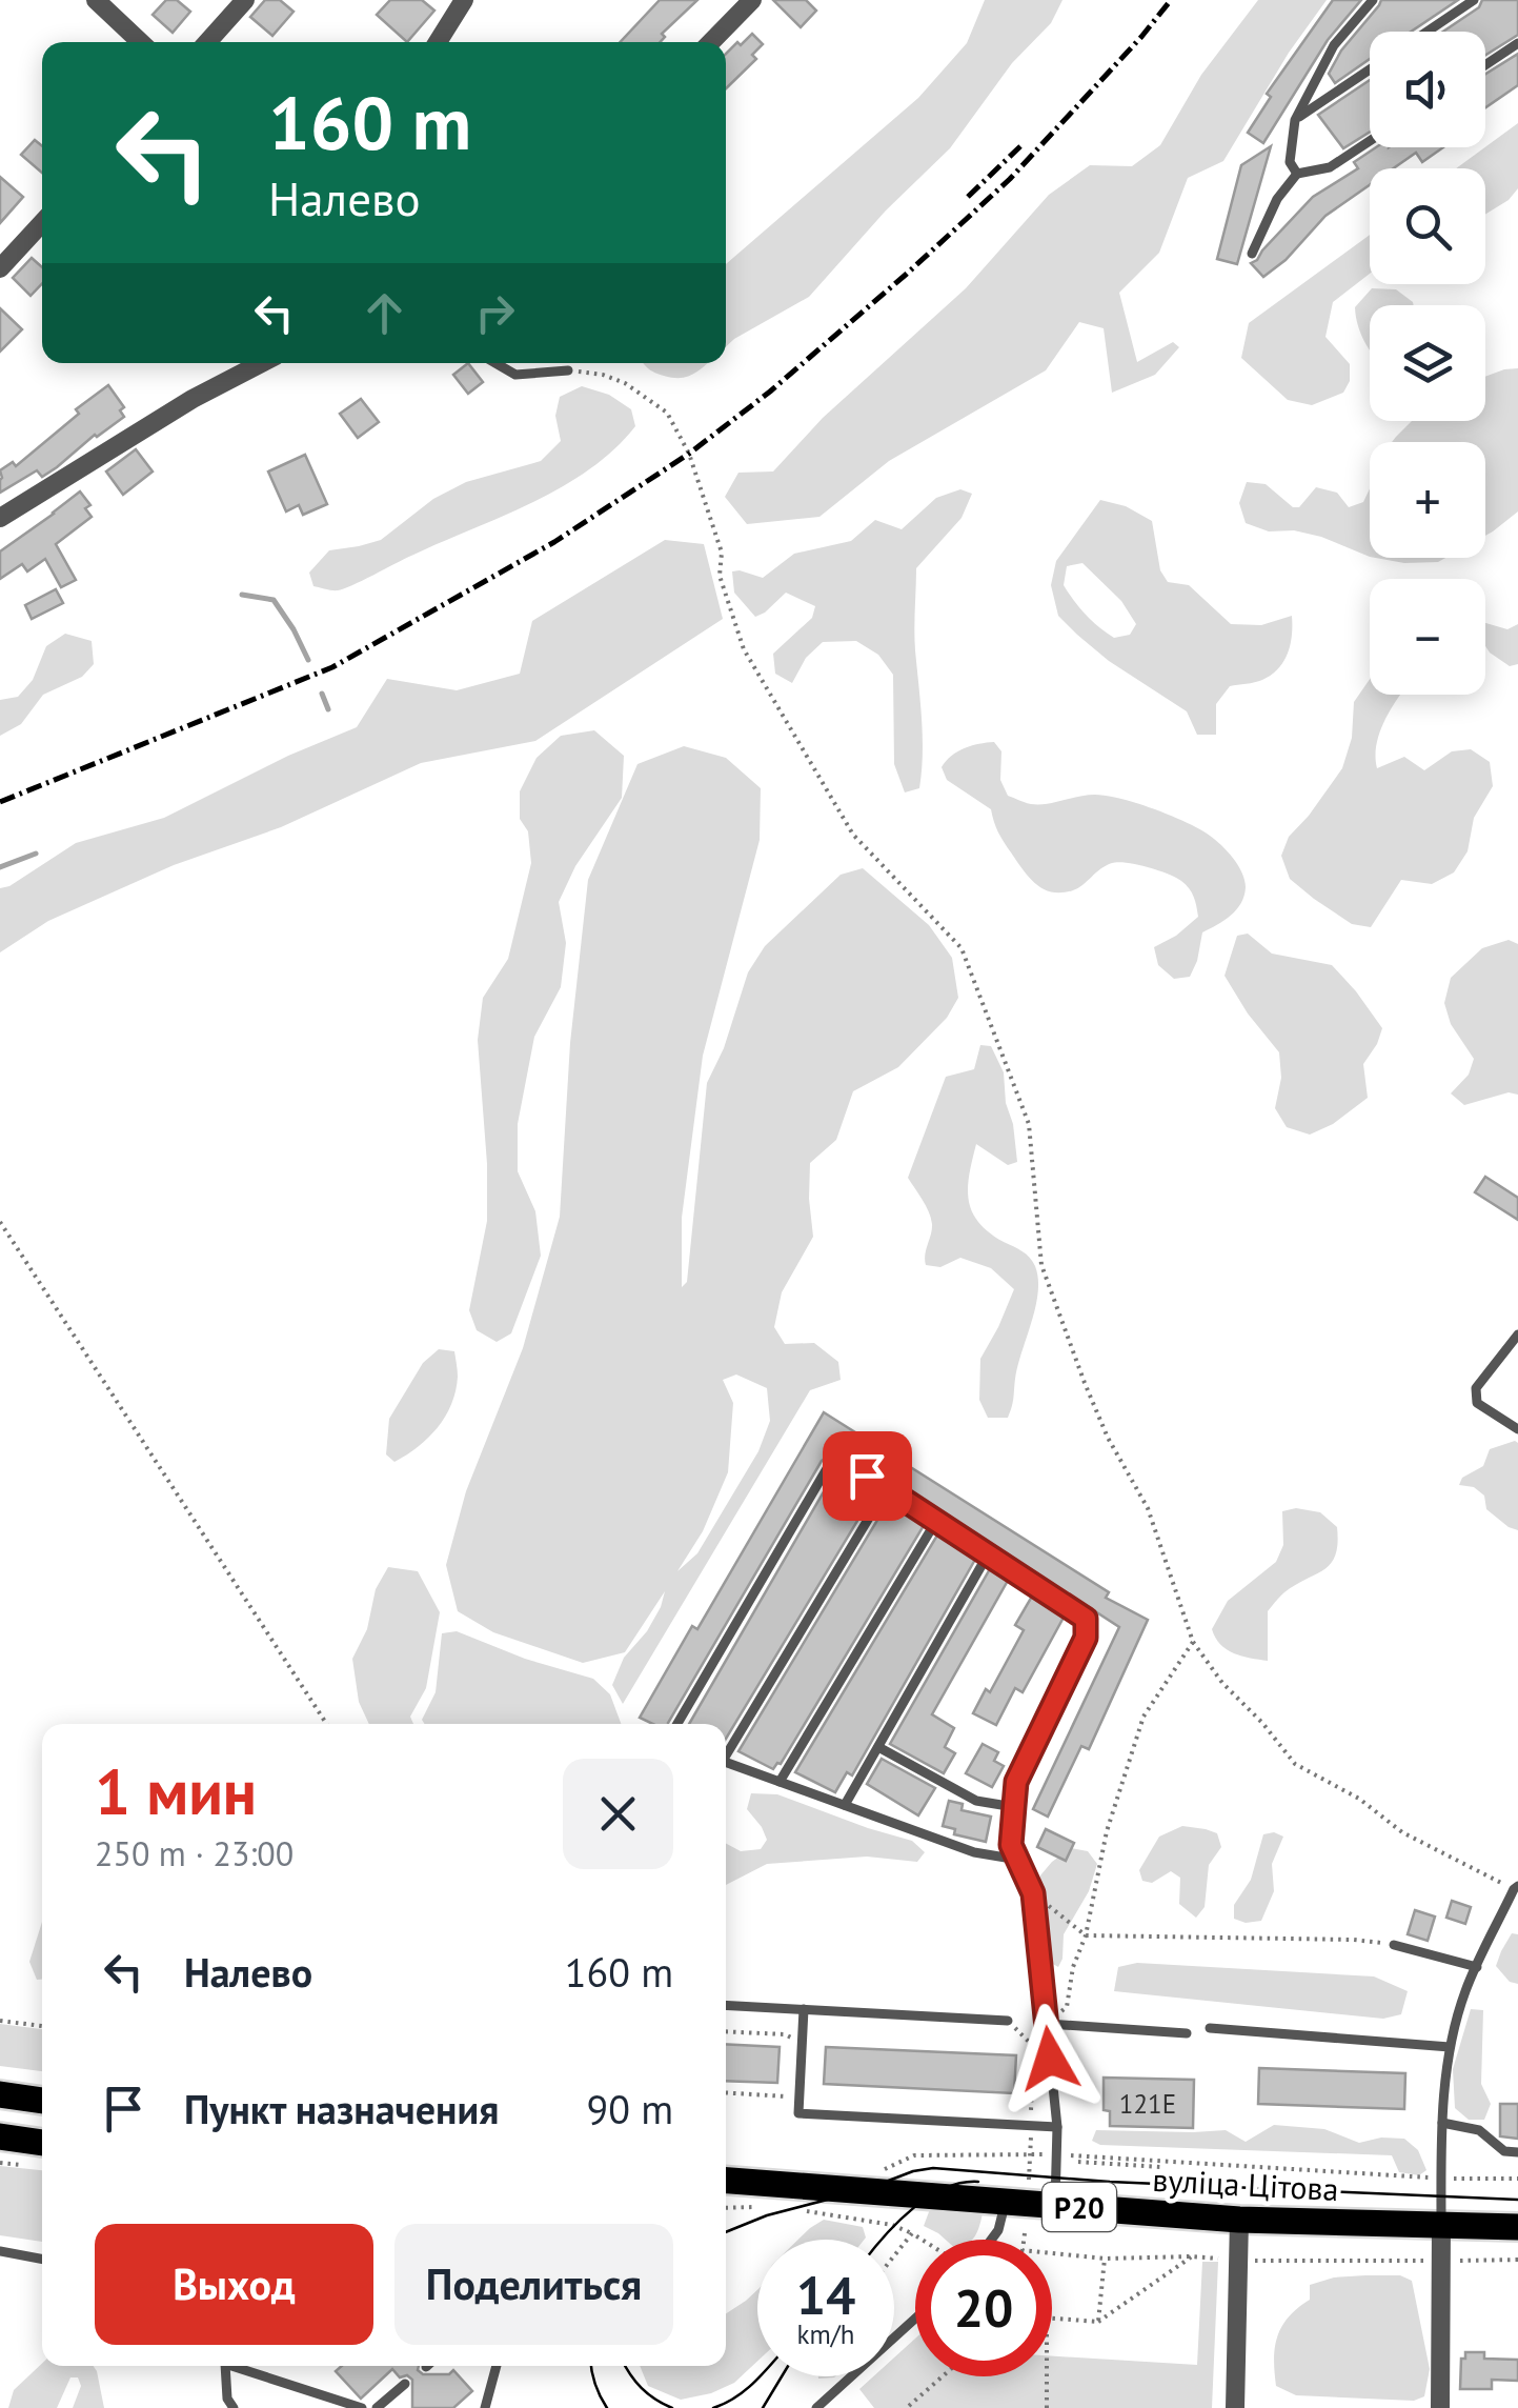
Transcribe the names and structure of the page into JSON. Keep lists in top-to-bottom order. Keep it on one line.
{"streets":{"main road":["вуліца Цітова","Р20"]},"house_numbers":["121Е"],"page":{"map_buttons":["+","−"],"turn":["160 m","Налево"],"heading":["1 мин","250 m · 23:00"],"list":[{"name":"Налево","value":"160 m"},{"name":"Пункт назначения","value":"90 m"}],"buttons":["Выход","Поделиться"],"speed":"14 km/h","limit":"20"}}
